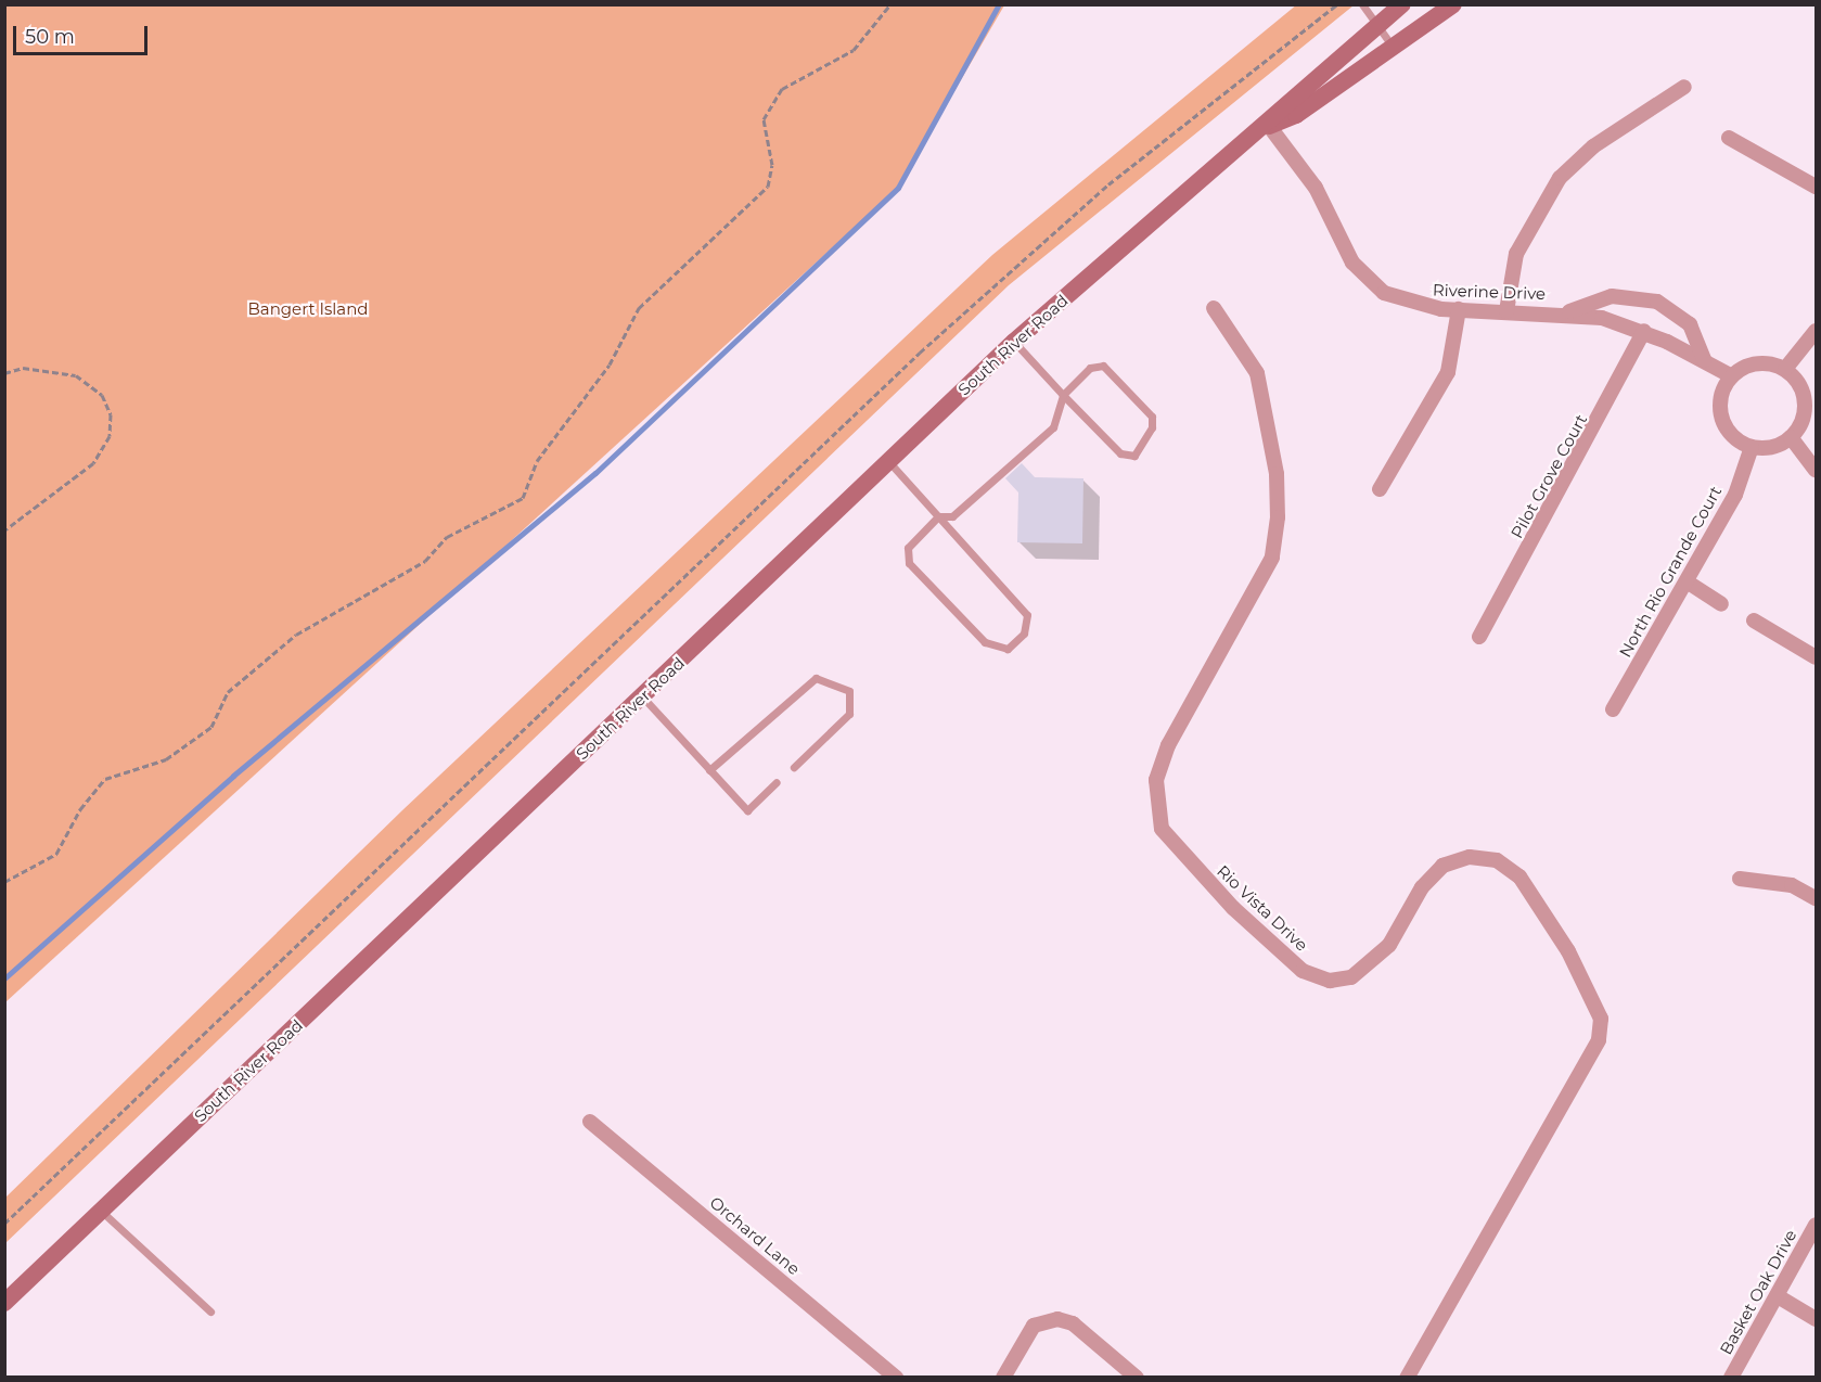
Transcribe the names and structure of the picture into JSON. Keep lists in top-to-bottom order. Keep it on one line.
{"streets":{"main road":["South River Road"],"street":["Riverine Drive","Pilot Grove Court","North Rio Grande Court","Rio Vista Drive","Orchard Lane","Basket Oak Drive"]},"crossings":[["Riverine Drive","South River Road"],["Riverine Drive","Pilot Grove Court"],["Riverine Drive","North Rio Grande Court"]],"parks":["Bangert Island"],"scale_bar":"50 m"}
